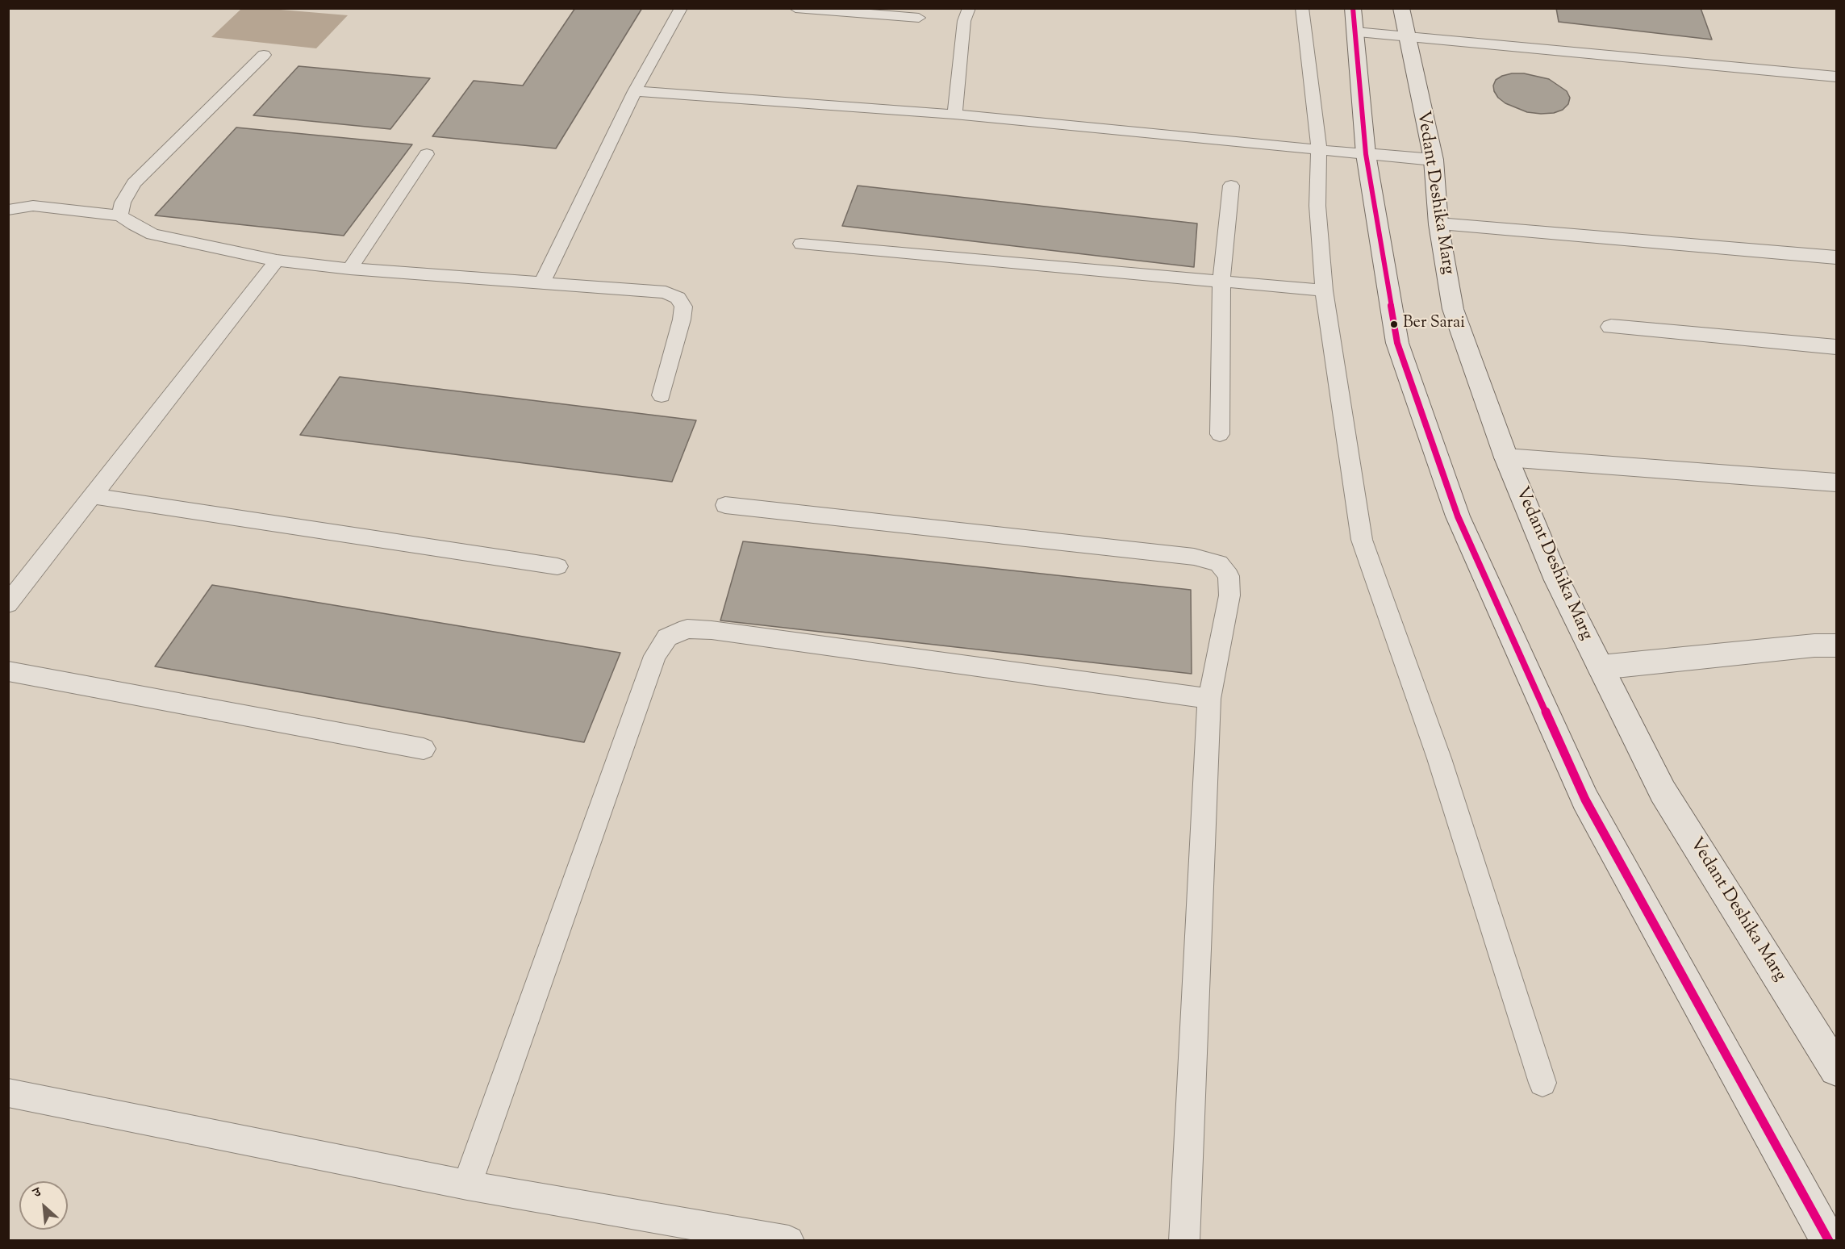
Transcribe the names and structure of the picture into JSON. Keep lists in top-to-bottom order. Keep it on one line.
{"streets":{"main road":["Vedant Deshika Marg"]},"places":["Ber Sarai"],"north":"top left"}
